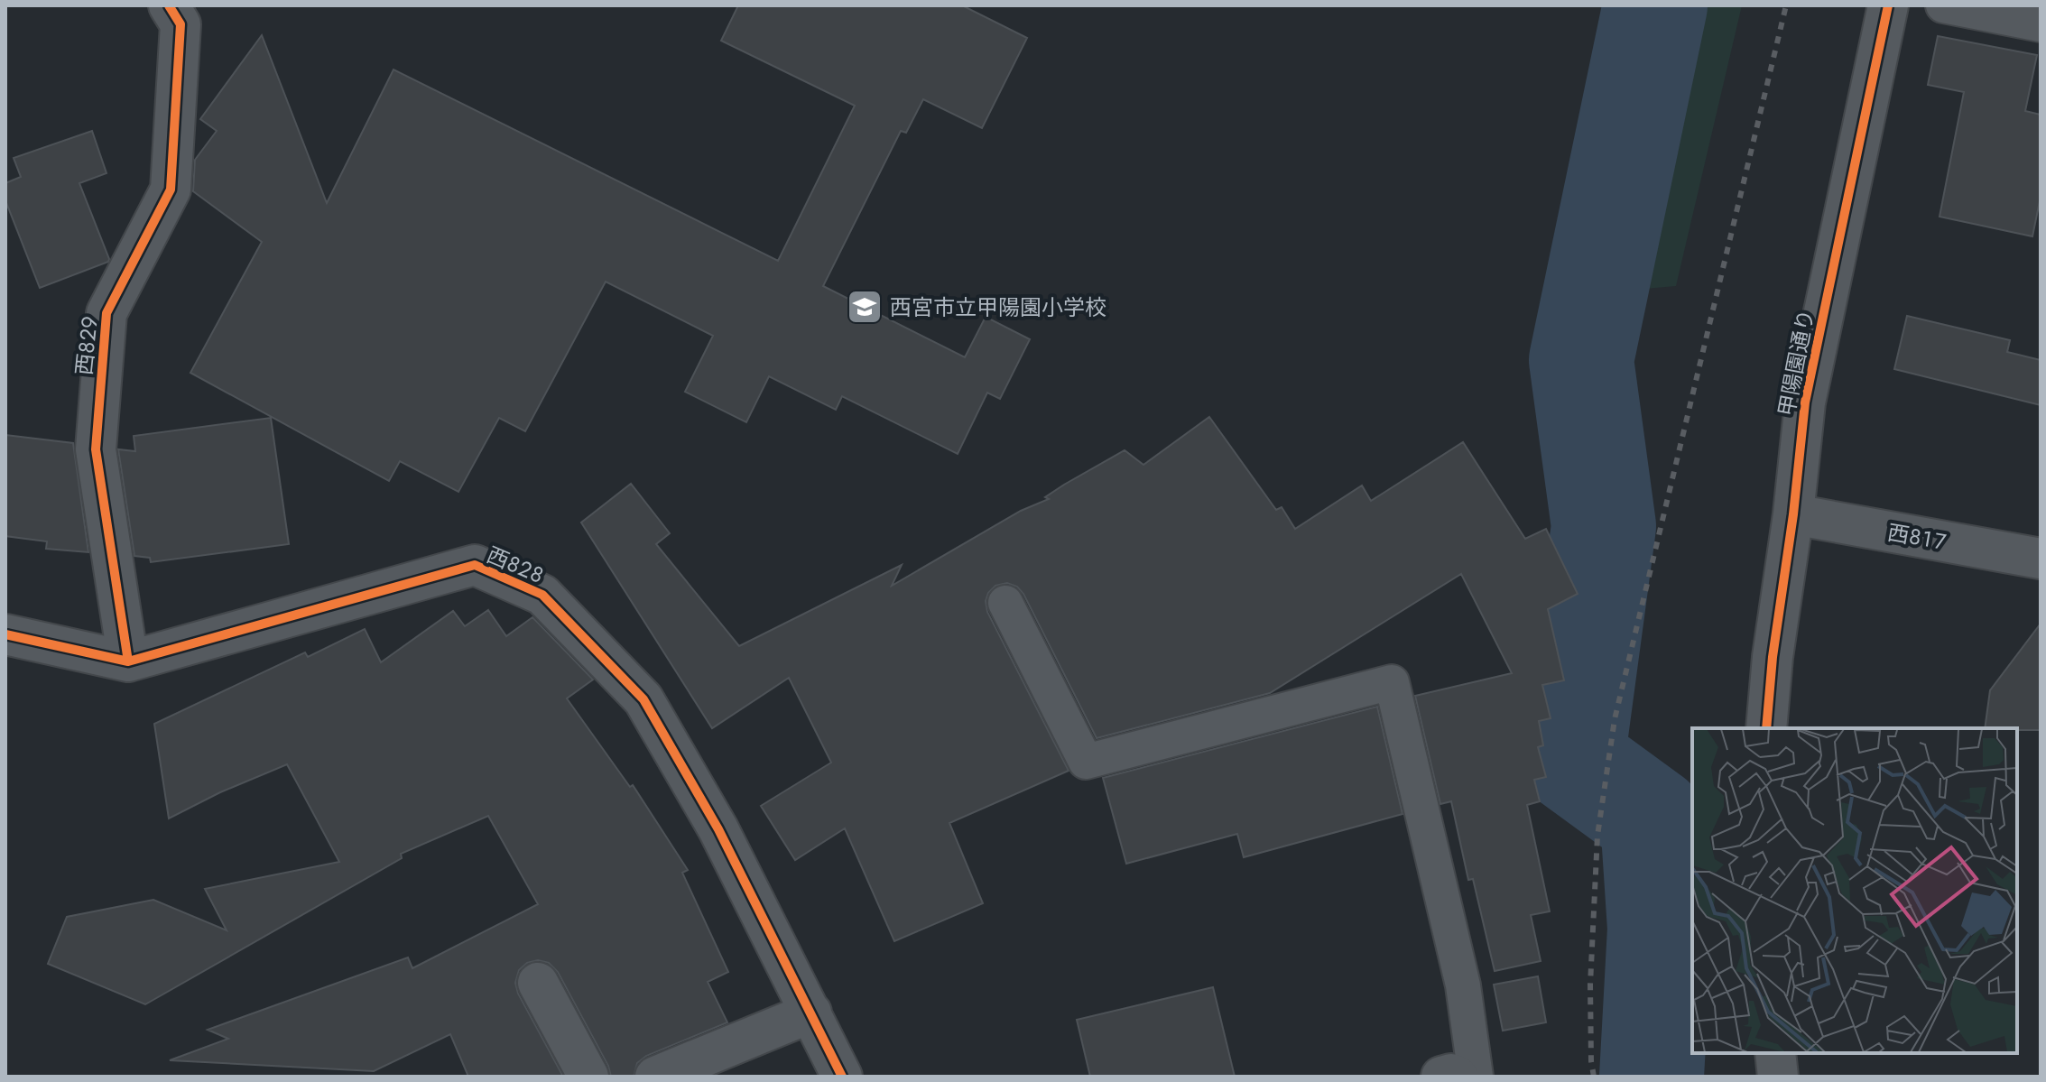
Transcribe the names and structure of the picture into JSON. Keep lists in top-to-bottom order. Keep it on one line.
{"streets":{"street":["西８２９","甲陽園通り","西８１７","西８２８"]},"crossings":[["西８２９","西８２８"],["甲陽園通り","西８１７"]],"places":{"school or university":["西宮市立甲陽園小学校"]}}
